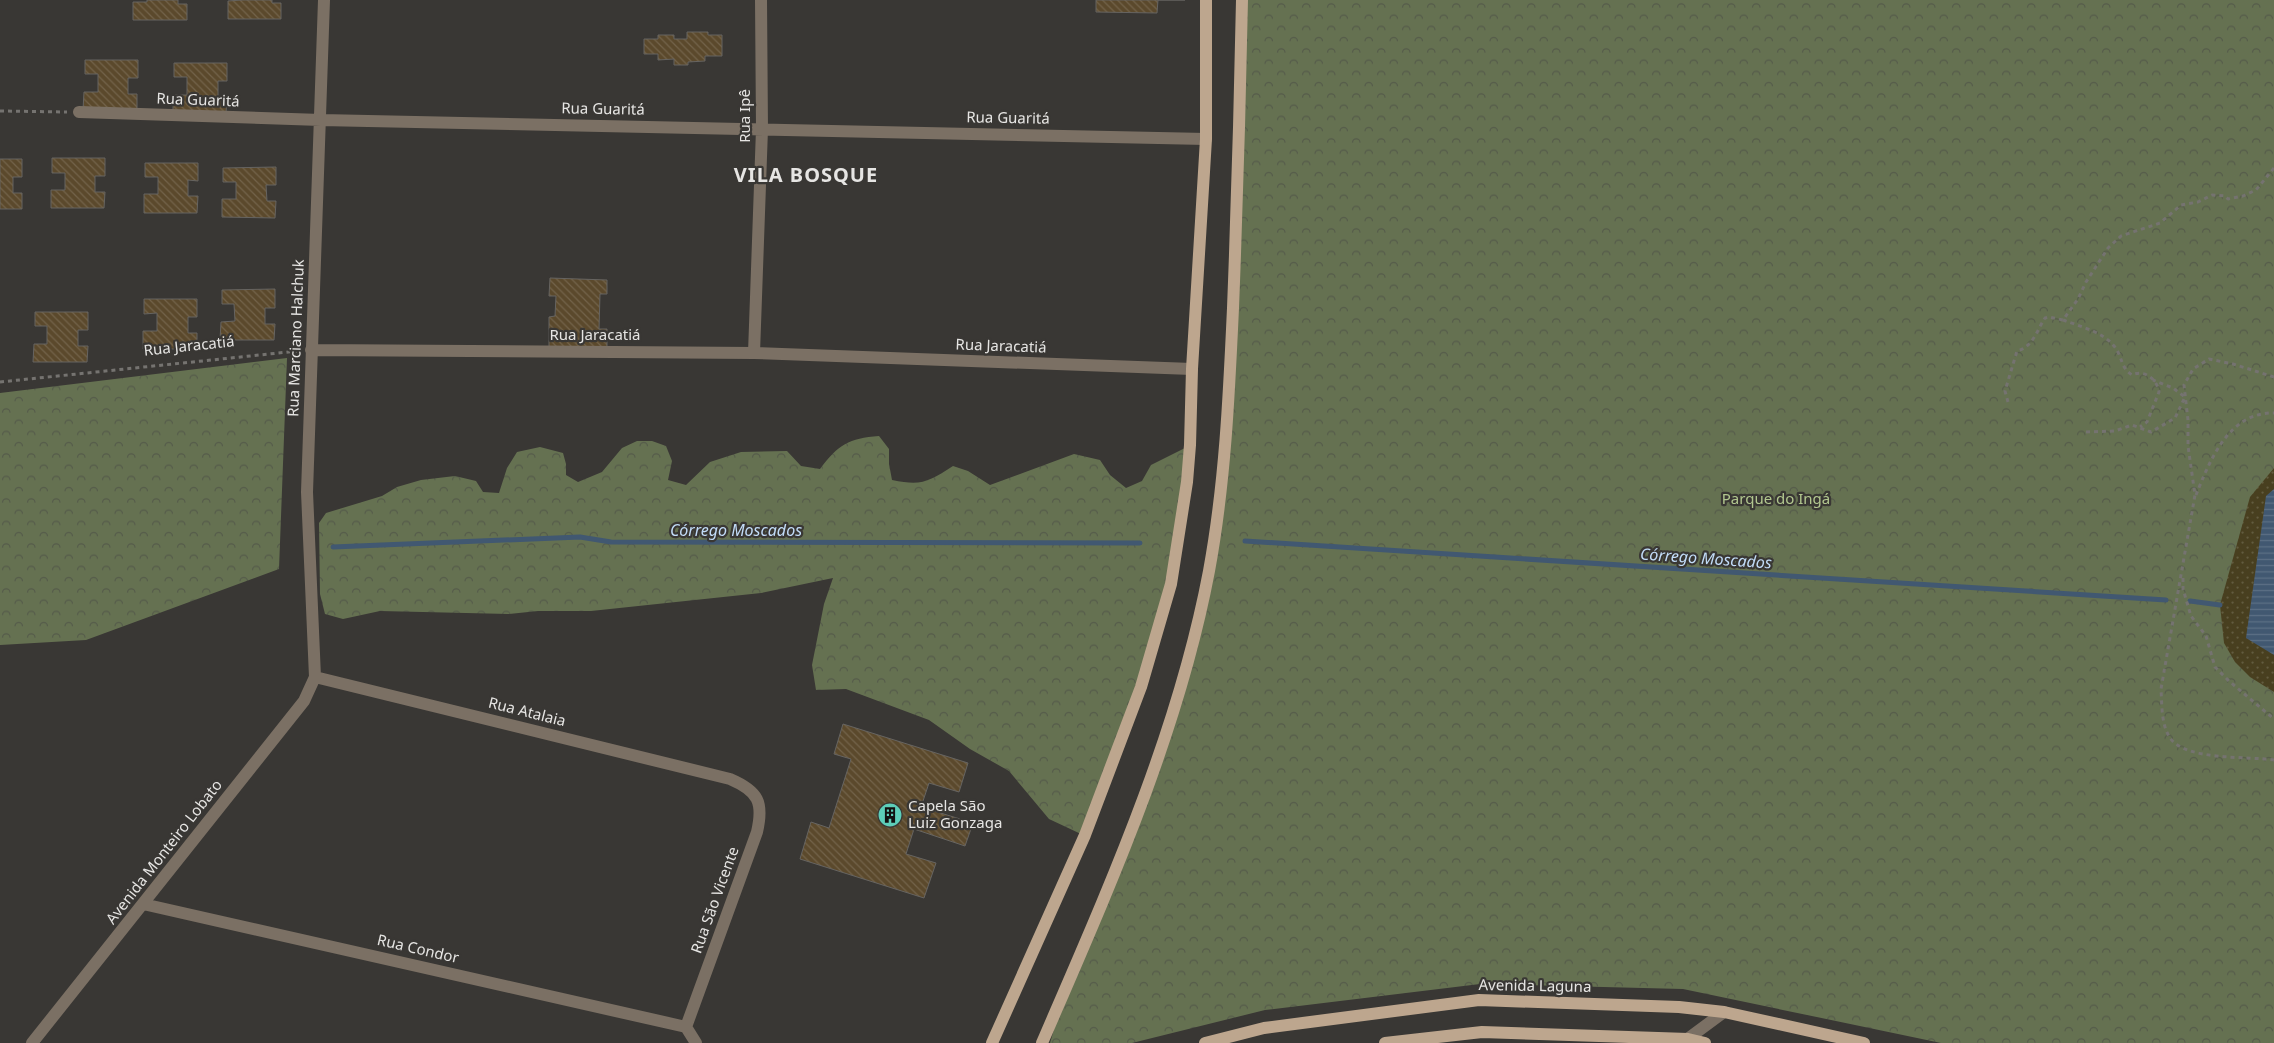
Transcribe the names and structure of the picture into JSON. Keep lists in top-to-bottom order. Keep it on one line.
{"streets":{"main road":["Avenida Laguna"],"street":["Rua Guaritá","Rua Ipê","Rua Jaracatiá","Rua Marciano Halchuk","Rua Atalaia","Avenida Monteiro Lobato","Rua São Vicente","Rua Condor"]},"crossings":[["Rua Guaritá","Rua Ipê"],["Rua Guaritá","Rua Marciano Halchuk"],["Rua Ipê","Rua Jaracatiá"],["Rua Jaracatiá","Rua Marciano Halchuk"],["Rua Marciano Halchuk","Rua Atalaia"],["Rua Marciano Halchuk","Avenida Monteiro Lobato"],["Rua Atalaia","Avenida Monteiro Lobato"],["Rua Atalaia","Rua São Vicente"],["Avenida Monteiro Lobato","Rua Condor"],["Rua São Vicente","Rua Condor"]],"districts":["VILA BOSQUE"],"water":["Córrego Moscados"],"parks":["Parque do Ingá"],"places":{"building":["Capela São Luiz Gonzaga"]}}
